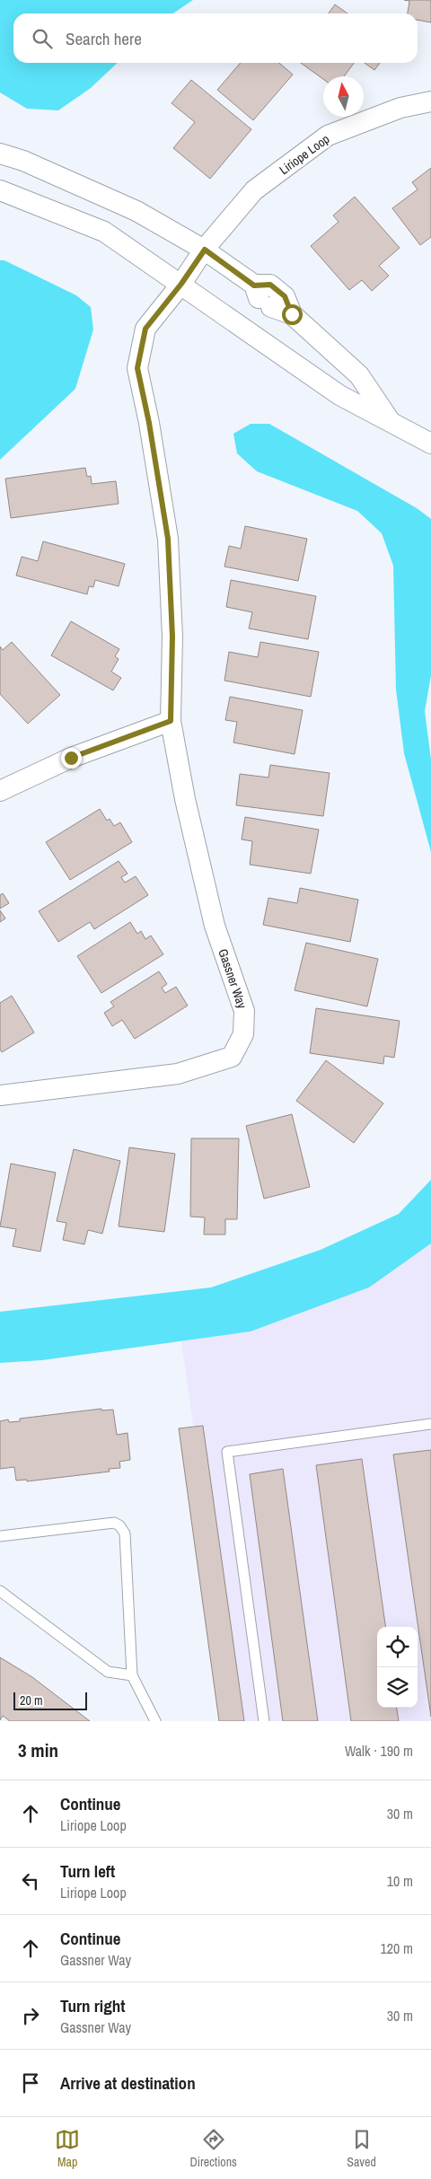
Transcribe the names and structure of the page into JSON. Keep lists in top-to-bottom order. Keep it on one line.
{"streets":{"street":["Liriope Loop","Gassner Way"]},"crossings":[["Liriope Loop","Gassner Way"]],"scale_bar":"20 m","north":"top","page":{"search":"Search here","scale":"20 m","heading":["3 min","Walk · 190 m"],"list":[["Continue","Liriope Loop","30 m"],["Turn left","Liriope Loop","10 m"],["Continue","Gassner Way","120 m"],["Turn right","Gassner Way","30 m"],"Arrive at destination"],"nav":["Map","Directions","Saved"]}}
